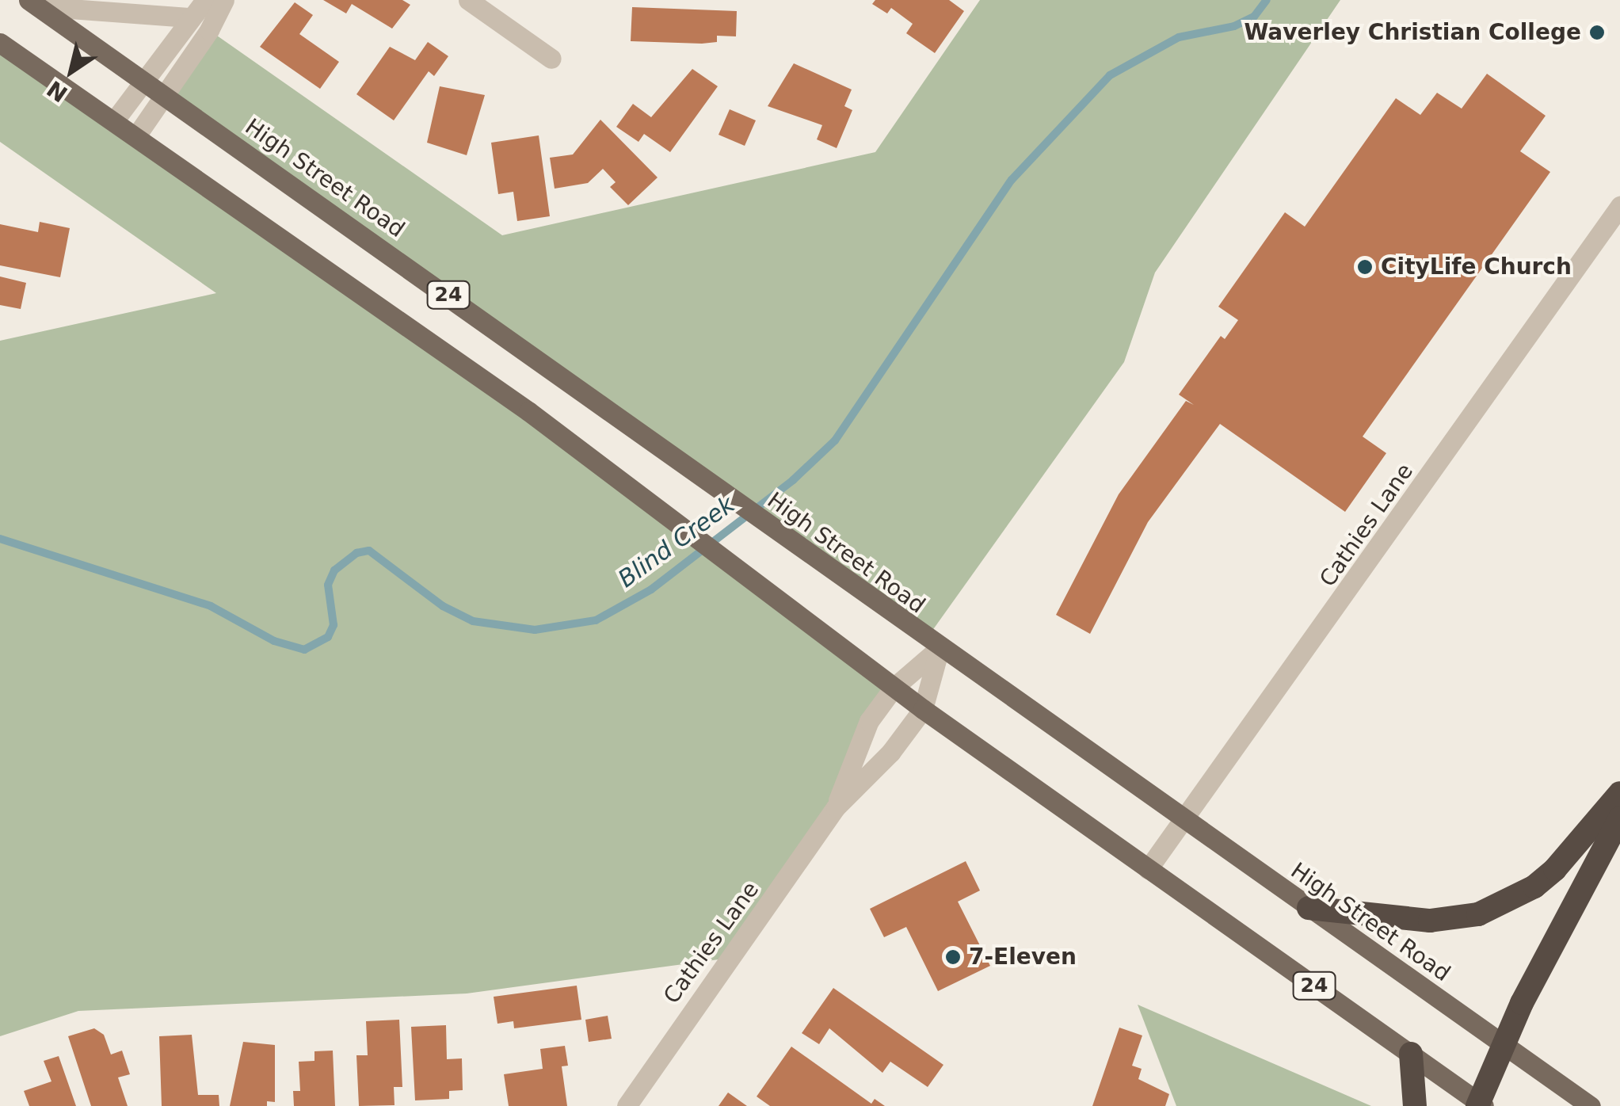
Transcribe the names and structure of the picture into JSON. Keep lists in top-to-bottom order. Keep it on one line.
{"streets":{"main road":["High Street Road","24"],"street":["Cathies Lane"]},"crossings":[["High Street Road","Cathies Lane"],["24","Cathies Lane"]],"water":["Blind Creek"],"places":["Waverley Christian College","CityLife Church","7-Eleven"],"north":"bottom left"}
